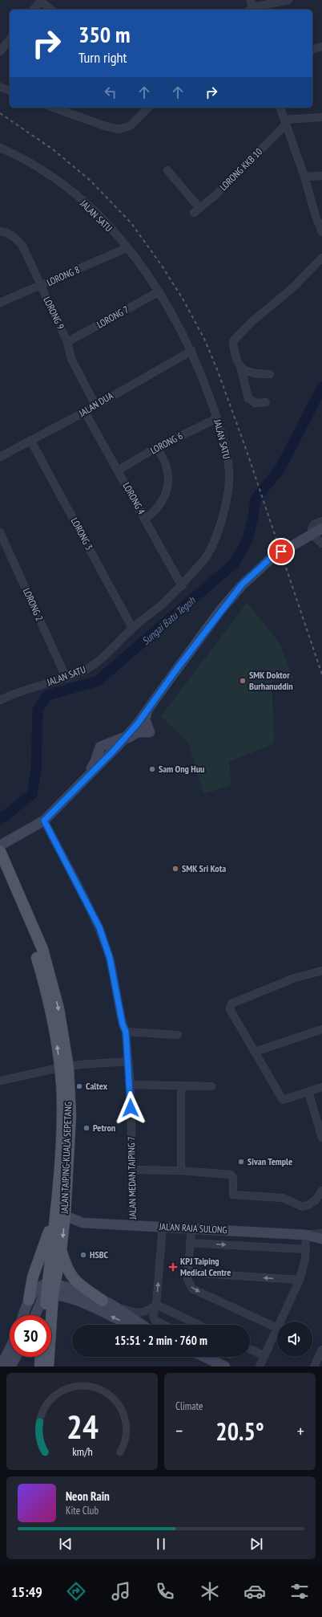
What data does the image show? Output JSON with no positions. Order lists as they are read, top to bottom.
{
  "streets": {
    "main road": ["JALAN TAIPING-KUALA SEPETANG"],
    "street": [
      "LORONG KKB 10",
      "JALAN SATU",
      "LORONG 8",
      "LORONG 9",
      "LORONG 7",
      "JALAN DUA",
      "LORONG 6",
      "LORONG 4",
      "LORONG 3",
      "LORONG 2",
      "JALAN MEDAN TAIPING 7",
      "JALAN RAJA SULONG"
    ]
  },
  "crossings": [
    ["JALAN SATU", "LORONG 8"],
    ["JALAN SATU", "LORONG 7"],
    ["JALAN SATU", "JALAN DUA"],
    ["JALAN SATU", "LORONG 6"],
    ["JALAN SATU", "LORONG 4"],
    ["JALAN SATU", "LORONG 3"],
    ["JALAN SATU", "LORONG 2"],
    ["LORONG 8", "LORONG 9"],
    ["LORONG 9", "LORONG 7"],
    ["LORONG 9", "JALAN DUA"],
    ["JALAN DUA", "LORONG 4"],
    ["JALAN DUA", "LORONG 3"],
    ["LORONG 6", "LORONG 4"],
    ["JALAN TAIPING-KUALA SEPETANG", "JALAN RAJA SULONG"],
    ["JALAN MEDAN TAIPING 7", "JALAN RAJA SULONG"]
  ],
  "water": ["Sungai Batu Tegoh"],
  "places": {
    "other": [
      "SMK Doktor Burhanuddin",
      "Sam Ong Huu",
      "SMK Sri Kota",
      "Caltex",
      "Petron",
      "Sivan Temple",
      "HSBC"
    ],
    "health": ["KPJ Taiping Medical Centre"]
  },
  "page": {
    "turn": ["350 m", "Turn right"],
    "limit": "30",
    "trip": "15:51 · 2 min · 760 m",
    "tile": "Climate",
    "heat": ["−", "20.5°", "+"],
    "song": ["Neon Rain", "Kite Club"],
    "tabs": "15:49",
    "gauge": ["24", "km/h"]
  }
}
